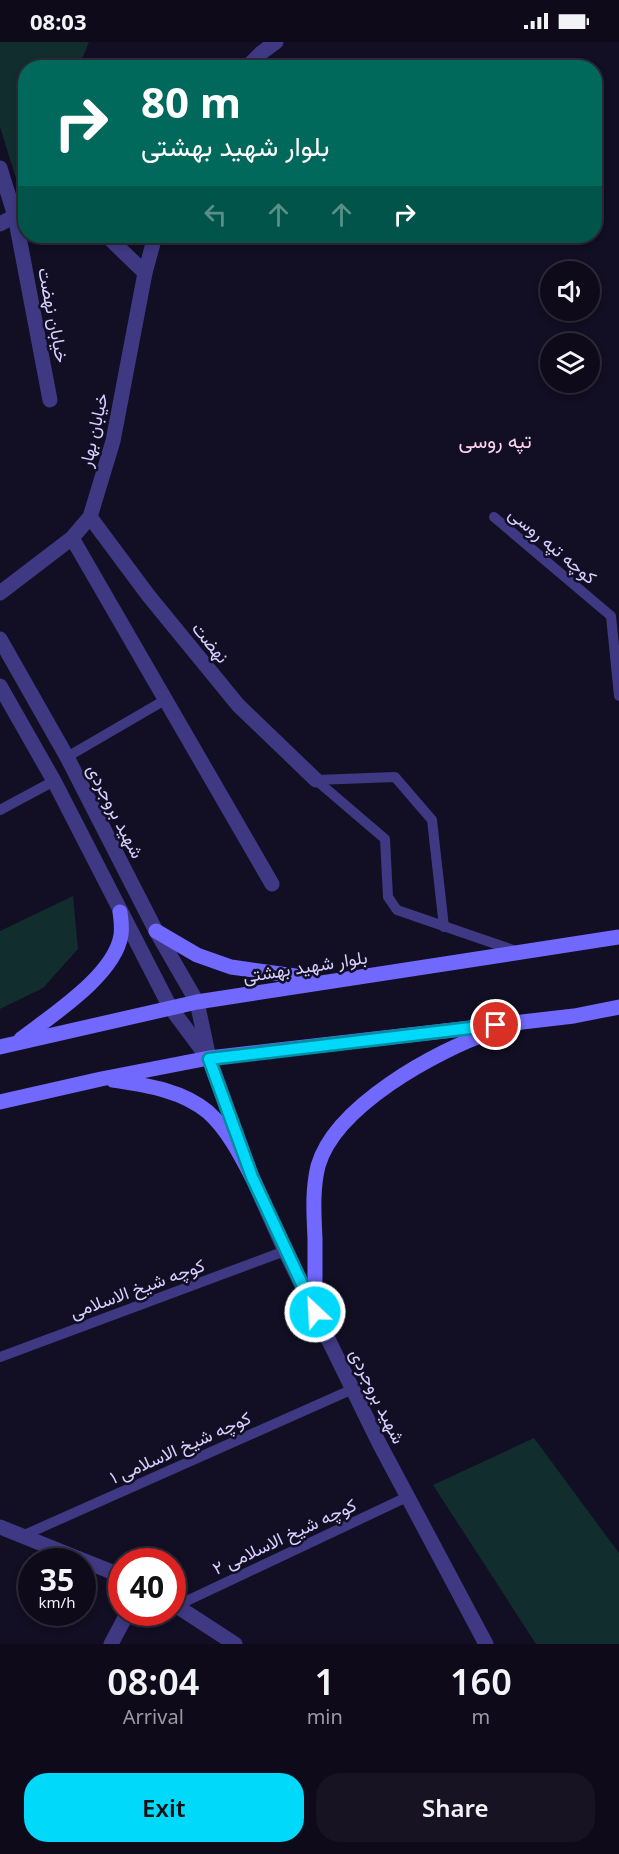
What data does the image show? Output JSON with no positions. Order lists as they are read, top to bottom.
{
  "streets": {
    "main road": ["بلوار شهید بهشتی"],
    "street": [
      "خیابان نهضت",
      "خیابان بهار",
      "نهضت",
      "شهید بروجردی"
    ],
    "lane": [
      "کوچه تپه روسی",
      "کوچه شیخ الاسلامی",
      "کوچه شیخ الاسلامی ۱",
      "کوچه شیخ الاسلامی ۲"
    ]
  },
  "crossings": [
    ["خیابان بهار", "نهضت"],
    ["شهید بروجردی", "بلوار شهید بهشتی"],
    ["شهید بروجردی", "کوچه شیخ الاسلامی"],
    ["شهید بروجردی", "کوچه شیخ الاسلامی ۱"],
    ["شهید بروجردی", "کوچه شیخ الاسلامی ۲"]
  ],
  "districts": ["تپه روسی"],
  "page": {
    "status": "08:03",
    "turn": ["80 m", "بلوار شهید بهشتی"],
    "speed": "35 km/h",
    "limit": "40",
    "eta": [
      "08:04",
      "Arrival",
      "1",
      "min",
      "160",
      "m"
    ],
    "buttons": ["Exit", "Share"]
  }
}
